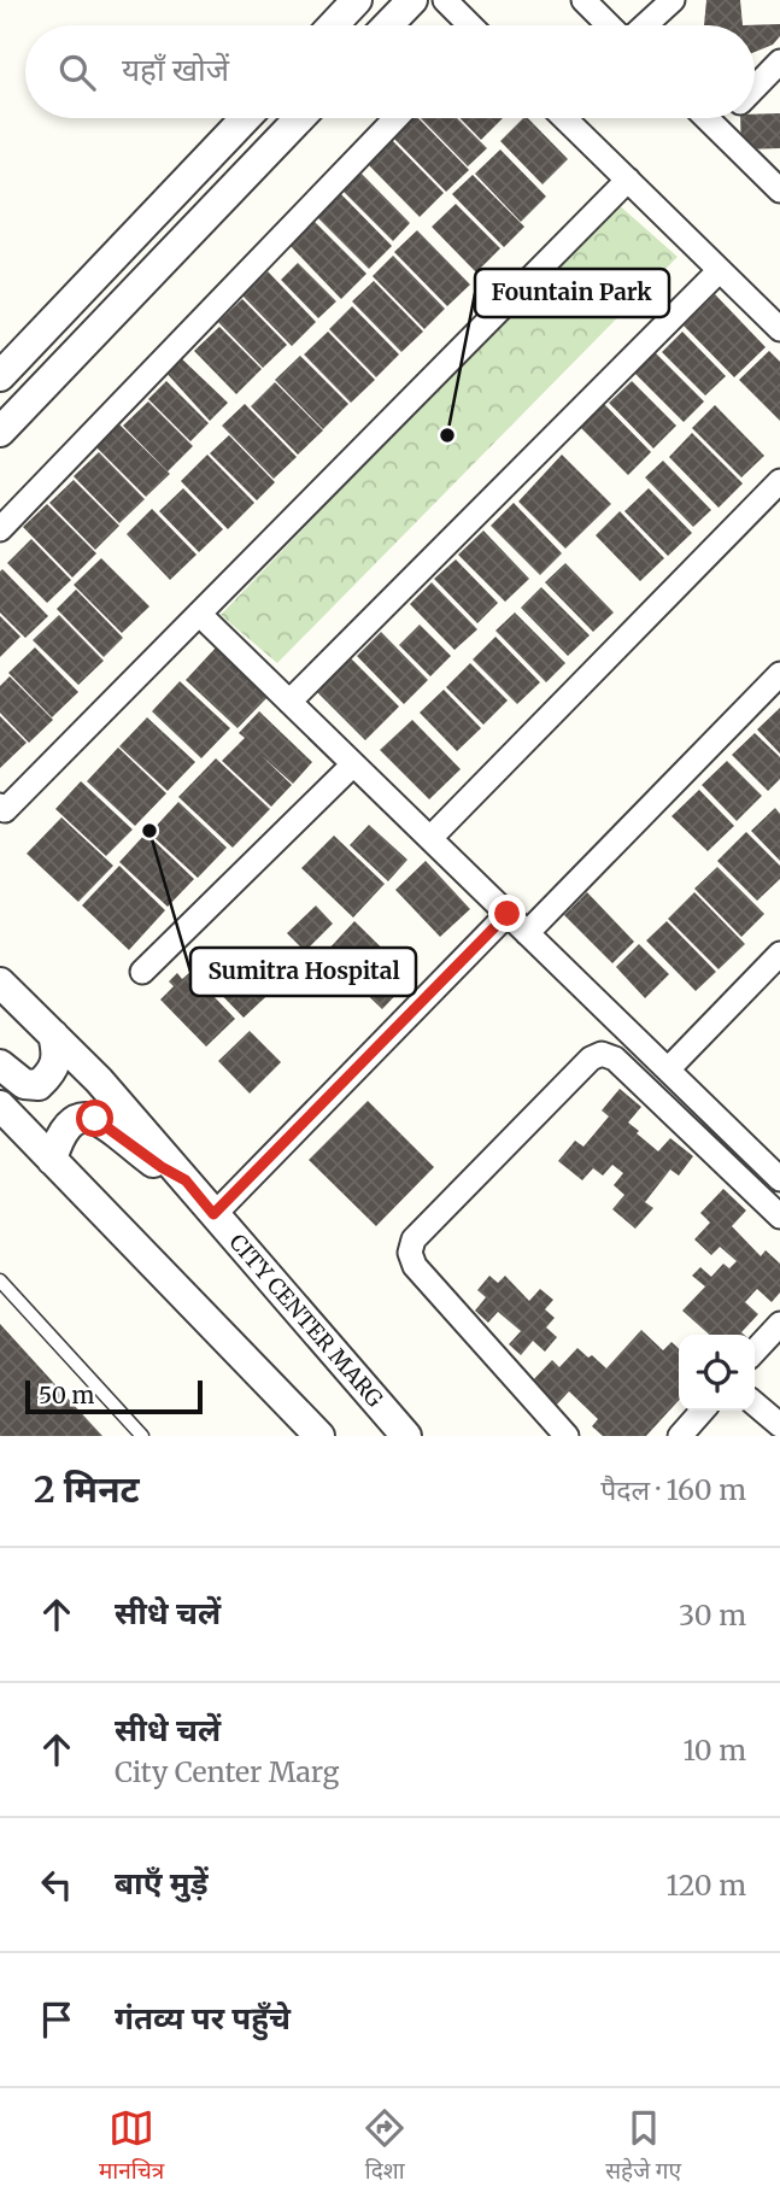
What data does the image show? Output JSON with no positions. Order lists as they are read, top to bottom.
{
  "streets": {
    "street": ["CITY CENTER MARG"]
  },
  "places": ["Fountain Park", "Sumitra Hospital"],
  "scale_bar": "50 m",
  "page": {
    "search": "यहाँ खोजें",
    "scale": "50 m",
    "heading": ["2 मिनट", "पैदल · 160 m"],
    "list": [
      ["सीधे चलें", "30 m"],
      ["सीधे चलें", "City Center Marg", "10 m"],
      ["बाएँ मुड़ें", "120 m"],
      "गंतव्य पर पहुँचे"
    ],
    "nav": ["मानचित्र", "दिशा", "सहेजे गए"]
  }
}
